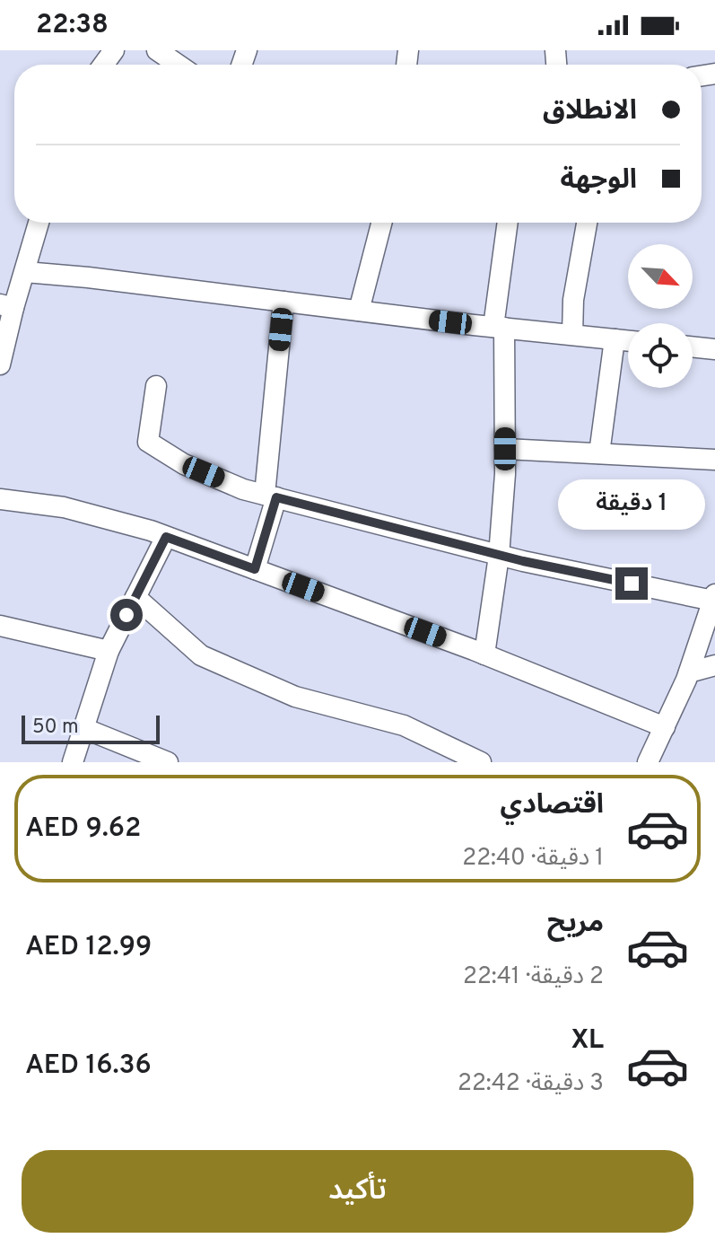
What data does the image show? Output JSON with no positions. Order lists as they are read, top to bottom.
{
  "scale_bar": "50 m",
  "north": "bottom right",
  "page": {
    "status": "22:38",
    "banner": ["الانطلاق", "الوجهة"],
    "bubble": "1 دقيقة",
    "scale": "50 m",
    "list": [
      {
        "name": "اقتصادي",
        "note": "1 دقيقة · 22:40",
        "value": "AED 9.62"
      },
      {
        "name": "مريح",
        "note": "2 دقيقة · 22:41",
        "value": "AED 12.99"
      },
      {
        "name": "XL",
        "note": "3 دقيقة · 22:42",
        "value": "AED 16.36"
      }
    ],
    "buttons": "تأكيد"
  }
}
